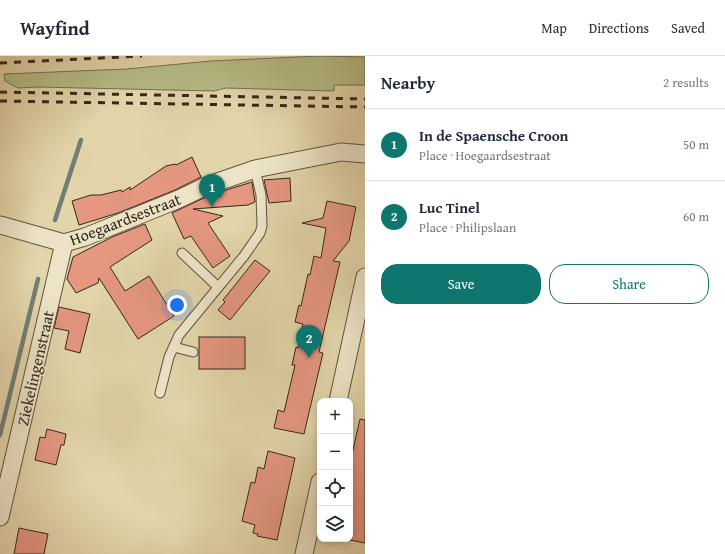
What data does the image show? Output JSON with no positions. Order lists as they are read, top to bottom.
{
  "streets": {
    "street": ["Hoegaardsestraat", "Ziekelingenstraat"]
  },
  "crossings": [
    ["Hoegaardsestraat", "Ziekelingenstraat"]
  ],
  "page": {
    "header": "Wayfind",
    "nav": ["Map", "Directions", "Saved"],
    "heading": ["Nearby", "2 results"],
    "list": [
      {
        "mark": "1",
        "name": "In de Spaensche Croon",
        "note": "Place · Hoegaardsestraat",
        "value": "50 m"
      },
      {
        "mark": "2",
        "name": "Luc Tinel",
        "note": "Place · Philipslaan",
        "value": "60 m"
      }
    ],
    "pins": ["1", "2"],
    "buttons": ["Save", "Share"],
    "map_buttons": ["+", "−"]
  }
}
